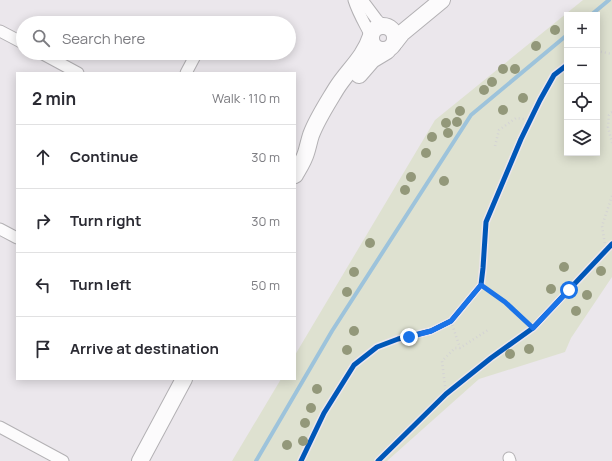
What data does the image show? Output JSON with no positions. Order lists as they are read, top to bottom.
{
  "page": {
    "map_buttons": ["+", "−"],
    "search": "Search here",
    "heading": ["2 min", "Walk · 110 m"],
    "list": [
      ["Continue", "30 m"],
      ["Turn right", "30 m"],
      ["Turn left", "50 m"],
      "Arrive at destination"
    ]
  }
}
